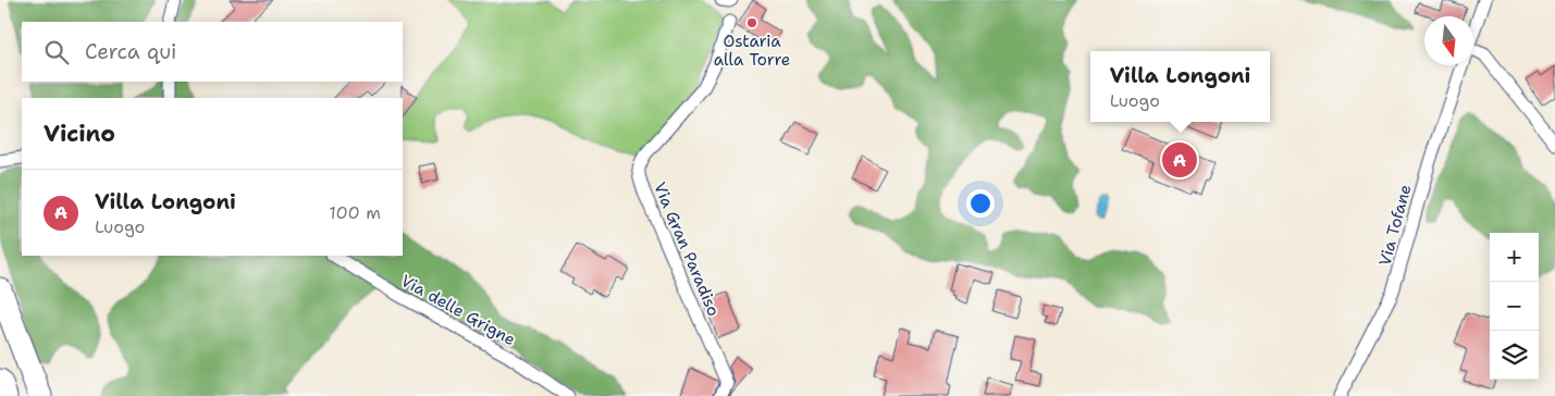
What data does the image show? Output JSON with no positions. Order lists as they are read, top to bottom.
{
  "streets": {
    "street": ["Via Tofane", "Via Gran Paradiso", "Via delle Grigne"]
  },
  "places": ["Ostaria alla Torre"],
  "north": "bottom",
  "page": {
    "search": "Cerca qui",
    "popup": ["Villa Longoni", "Luogo"],
    "heading": "Vicino",
    "pins": "A",
    "list": [
      {
        "mark": "A",
        "name": "Villa Longoni",
        "note": "Luogo",
        "value": "100 m"
      }
    ],
    "map_buttons": ["+", "−"]
  }
}
